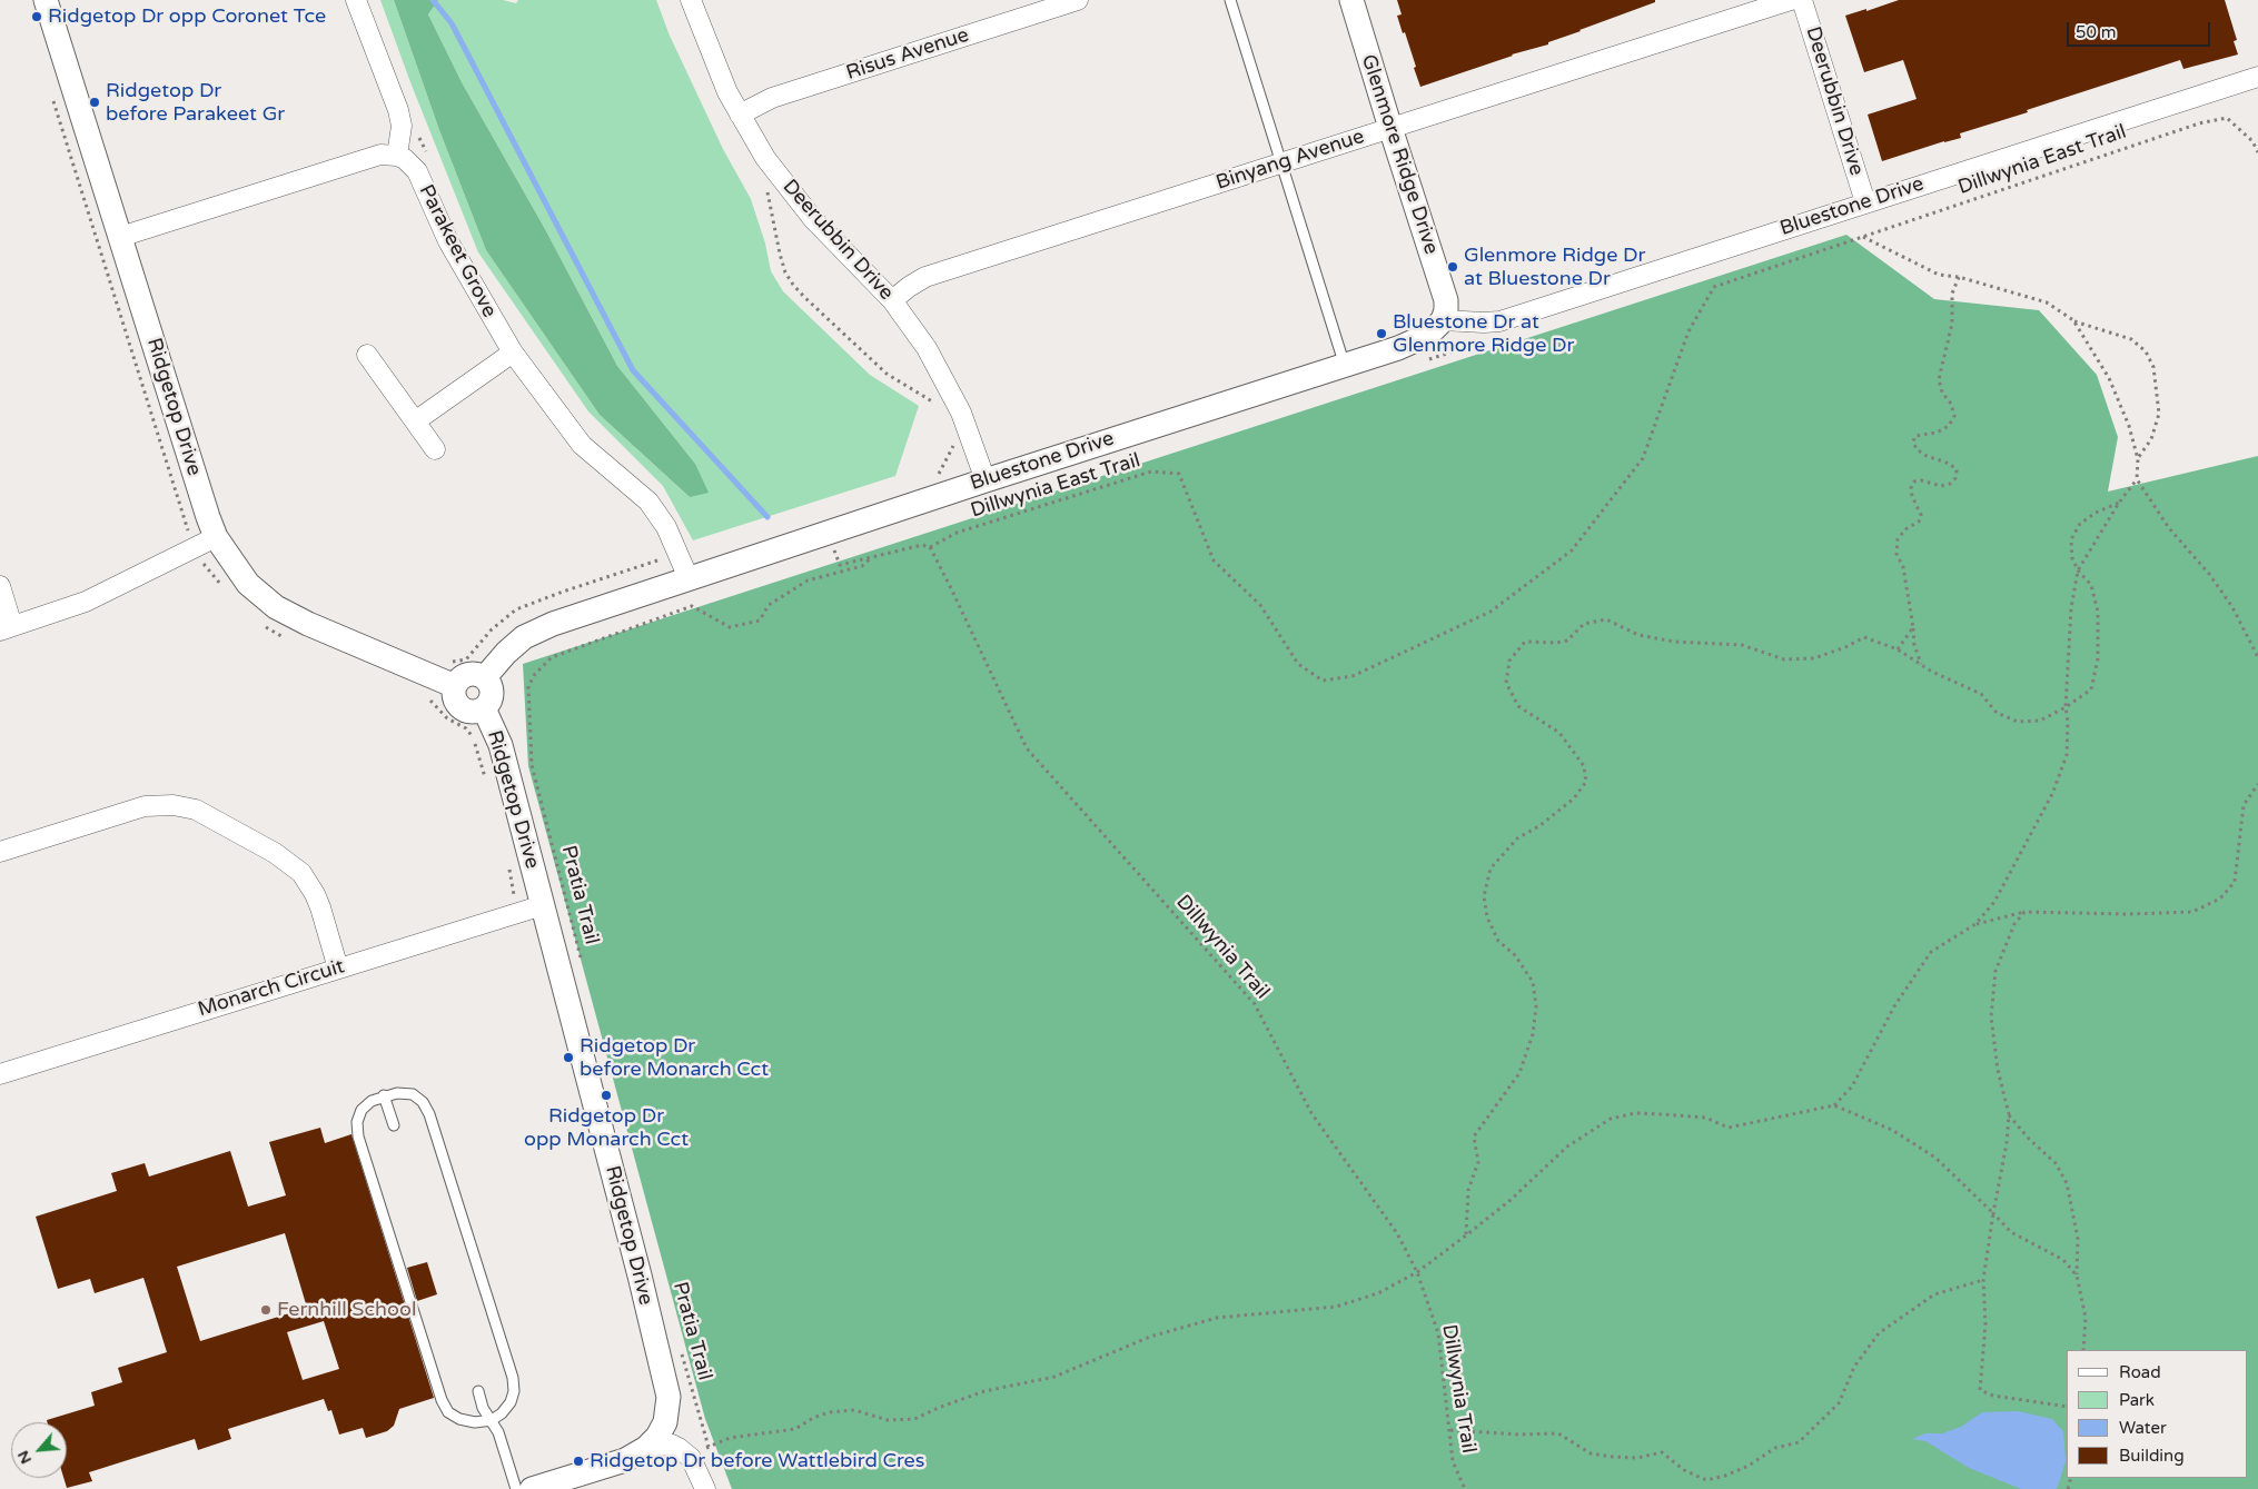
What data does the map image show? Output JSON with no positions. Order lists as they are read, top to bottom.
{
  "streets": {
    "street": [
      "Risus Avenue",
      "Deerubbin Drive",
      "Glenmore Ridge Drive",
      "Binyang Avenue",
      "Bluestone Drive",
      "Parakeet Grove",
      "Ridgetop Drive",
      "Monarch Circuit"
    ],
    "path": ["Dillwynia East Trail", "Pratia Trail", "Dillwynia Trail"]
  },
  "crossings": [
    ["Risus Avenue", "Deerubbin Drive"],
    ["Deerubbin Drive", "Binyang Avenue"],
    ["Deerubbin Drive", "Bluestone Drive"],
    ["Glenmore Ridge Drive", "Binyang Avenue"],
    ["Glenmore Ridge Drive", "Bluestone Drive"],
    ["Dillwynia East Trail", "Dillwynia Trail"],
    ["Bluestone Drive", "Parakeet Grove"],
    ["Bluestone Drive", "Ridgetop Drive"],
    ["Ridgetop Drive", "Monarch Circuit"]
  ],
  "places": [
    "Ridgetop Dr opp Coronet Tce",
    "Ridgetop Dr before Parakeet Gr",
    "Glenmore Ridge Dr at Bluestone Dr",
    "Bluestone Dr at Glenmore Ridge Dr",
    "Ridgetop Dr before Monarch Cct",
    "Ridgetop Dr opp Monarch Cct",
    "Fernhill School",
    "Ridgetop Dr before Wattlebird Cres"
  ],
  "legend": [
    "Road",
    "Park",
    "Water",
    "Building"
  ],
  "scale_bar": "50 m",
  "north": "bottom left"
}
